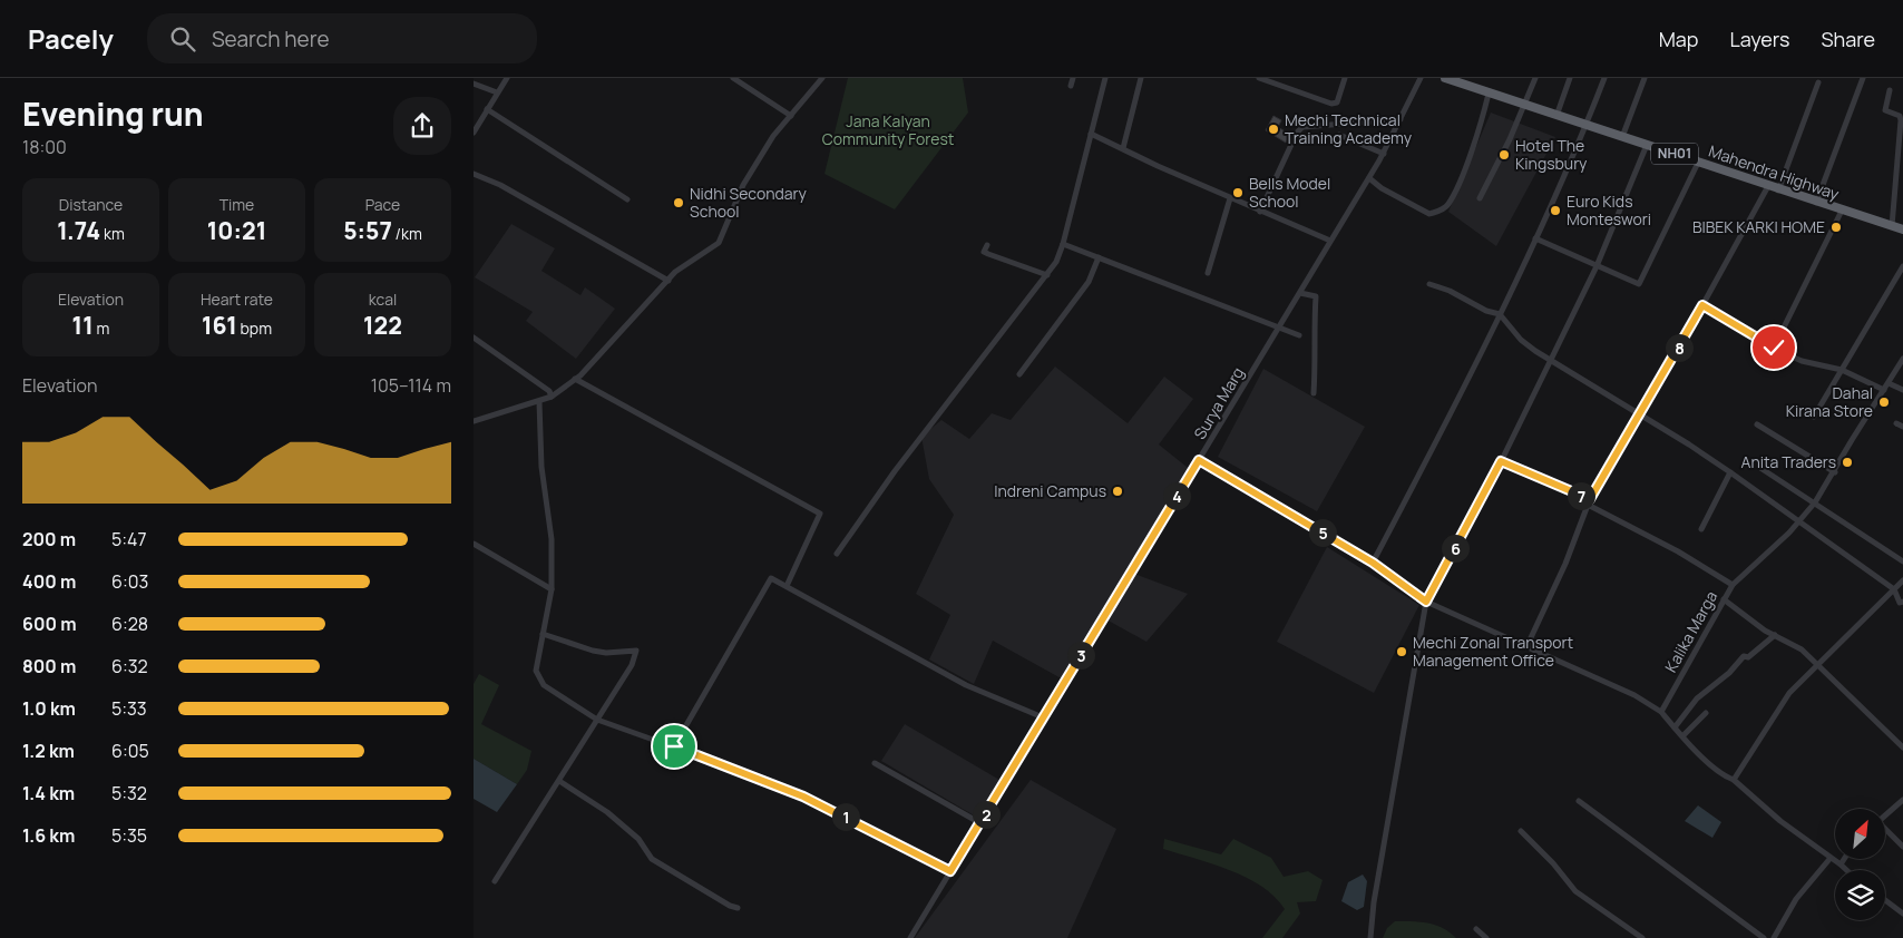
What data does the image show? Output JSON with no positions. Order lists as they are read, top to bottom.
{
  "streets": {
    "highway": ["NH01", "Mahendra Highway"],
    "street": ["Surya Marg", "Kalika Marga"]
  },
  "parks": ["Jana Kalyan Community Forest"],
  "places": [
    "Mechi Technical Training Academy",
    "Hotel The Kingsbury",
    "Bells Model School",
    "Nidhi Secondary School",
    "Euro Kids Monteswori",
    "BIBEK KARKI HOME",
    "Dahal Kirana Store",
    "Anita Traders",
    "Indreni Campus",
    "Mechi Zonal Transport Management Office"
  ],
  "north": "top right",
  "page": {
    "header": "Pacely",
    "search": "Search here",
    "nav": ["Map", "Layers", "Share"],
    "heading": ["Evening run", "18:00"],
    "stats": [
      ["Distance", "1.74 km"],
      ["Time", "10:21"],
      ["Pace", "5:57 /km"],
      ["Elevation", "11 m"],
      ["Heart rate", "161 bpm"],
      ["kcal", "122"]
    ],
    "pins": [
      "8",
      "4",
      "7",
      "5",
      "6",
      "3",
      "2",
      "1"
    ],
    "chart": ["Elevation", "105–114 m"],
    "list": [
      {
        "name": "200 m",
        "note": "5:47"
      },
      {
        "name": "400 m",
        "note": "6:03"
      },
      {
        "name": "600 m",
        "note": "6:28"
      },
      {
        "name": "800 m",
        "note": "6:32"
      },
      {
        "name": "1.0 km",
        "note": "5:33"
      },
      {
        "name": "1.2 km",
        "note": "6:05"
      },
      {
        "name": "1.4 km",
        "note": "5:32"
      },
      {
        "name": "1.6 km",
        "note": "5:35"
      }
    ]
  }
}
